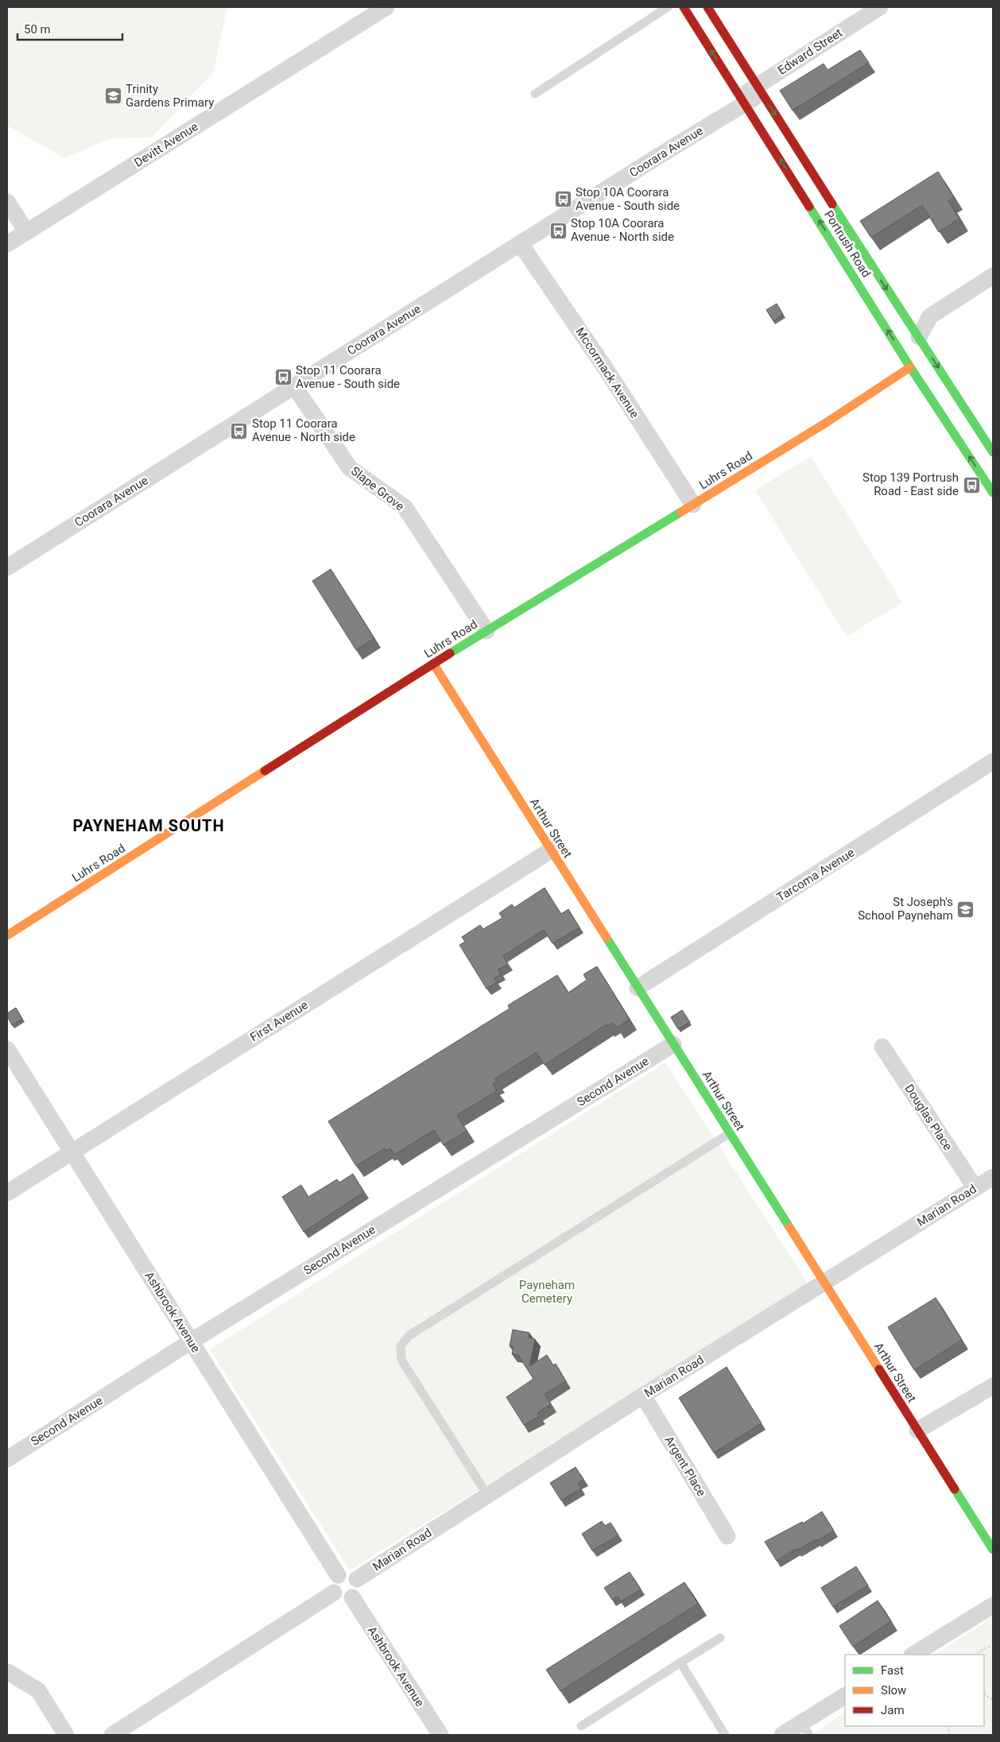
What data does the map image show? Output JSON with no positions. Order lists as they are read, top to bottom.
{
  "streets": {
    "main road": ["Portrush Road", "Luhrs Road", "Arthur Street"],
    "street": [
      "Edward Street",
      "Devitt Avenue",
      "Coorara Avenue",
      "Mccormack Avenue",
      "Slape Grove",
      "Tarcoma Avenue",
      "First Avenue",
      "Second Avenue",
      "Douglas Place",
      "Marian Road",
      "Ashbrook Avenue",
      "Argent Place"
    ]
  },
  "crossings": [
    ["Edward Street", "Coorara Avenue"],
    ["Edward Street", "Portrush Road"],
    ["Coorara Avenue", "Portrush Road"],
    ["Coorara Avenue", "Mccormack Avenue"],
    ["Coorara Avenue", "Slape Grove"],
    ["Portrush Road", "Luhrs Road"],
    ["Mccormack Avenue", "Luhrs Road"],
    ["Luhrs Road", "Slape Grove"],
    ["Luhrs Road", "Arthur Street"],
    ["Arthur Street", "Tarcoma Avenue"],
    ["Arthur Street", "First Avenue"],
    ["Arthur Street", "Second Avenue"],
    ["Arthur Street", "Marian Road"],
    ["First Avenue", "Ashbrook Avenue"],
    ["Second Avenue", "Ashbrook Avenue"],
    ["Douglas Place", "Marian Road"],
    ["Marian Road", "Ashbrook Avenue"],
    ["Marian Road", "Argent Place"]
  ],
  "districts": ["PAYNEHAM SOUTH"],
  "parks": ["Payneham Cemetery"],
  "places": {
    "school or university": ["Trinity Gardens Primary", "St Joseph's School Payneham"],
    "bus stop": [
      "Stop 10A Coorara Avenue - South side",
      "Stop 10A Coorara Avenue - North side",
      "Stop 11 Coorara Avenue - South side",
      "Stop 11 Coorara Avenue - North side",
      "Stop 139 Portrush Road - East side"
    ]
  },
  "legend": ["Fast", "Slow", "Jam"],
  "scale_bar": "50 m"
}
